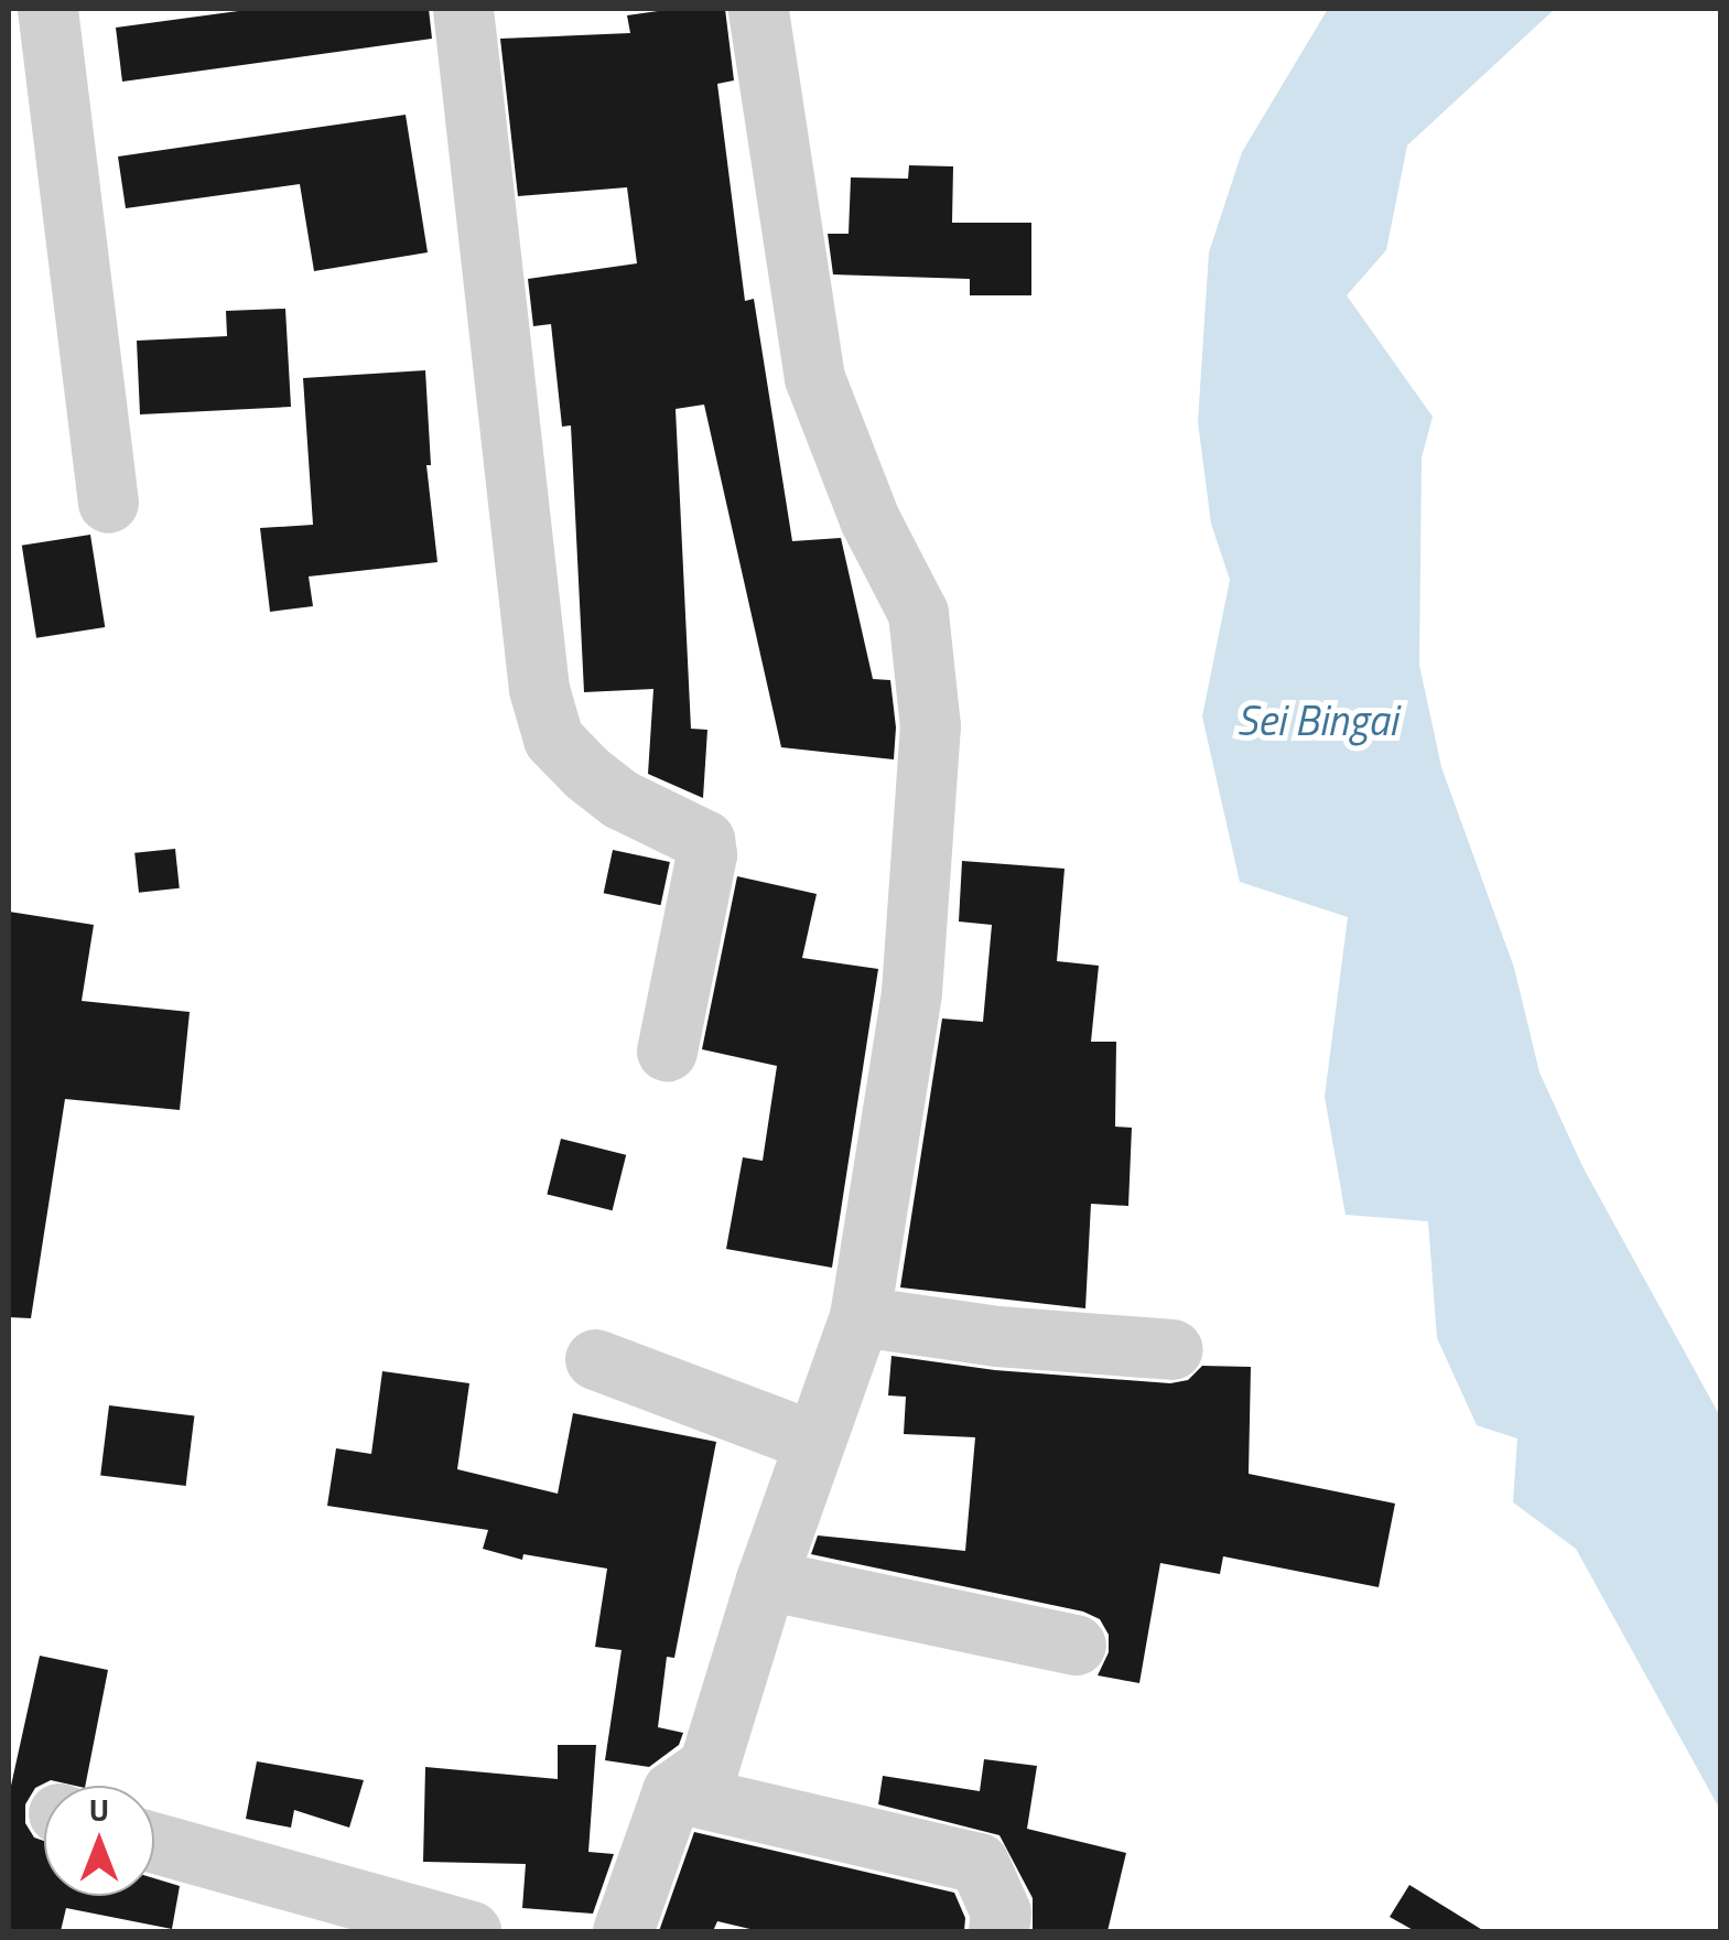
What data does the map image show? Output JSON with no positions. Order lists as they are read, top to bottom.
{
  "water": ["Sei Bingai"],
  "north": "top"
}
